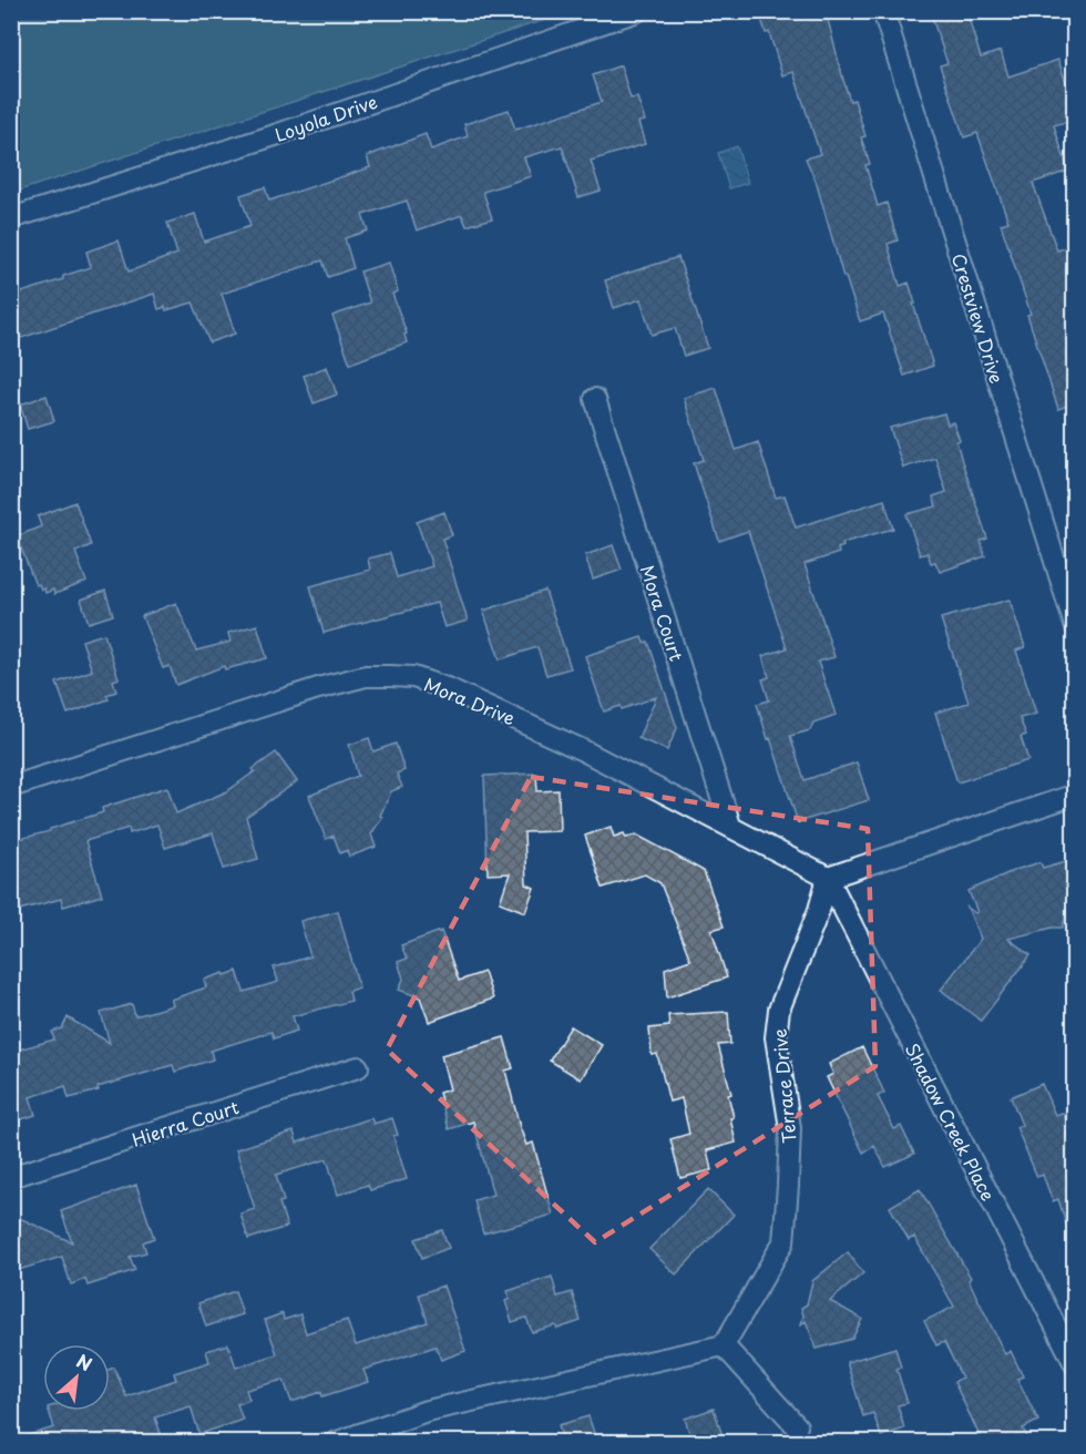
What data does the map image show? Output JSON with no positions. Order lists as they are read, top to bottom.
{
  "streets": {
    "street": [
      "Loyola Drive",
      "Crestview Drive",
      "Mora Court",
      "Mora Drive",
      "Terrace Drive",
      "Shadow Creek Place",
      "Hierra Court"
    ]
  },
  "crossings": [
    ["Mora Court", "Mora Drive"],
    ["Mora Drive", "Terrace Drive"],
    ["Mora Drive", "Shadow Creek Place"],
    ["Terrace Drive", "Shadow Creek Place"]
  ],
  "north": "top right"
}
